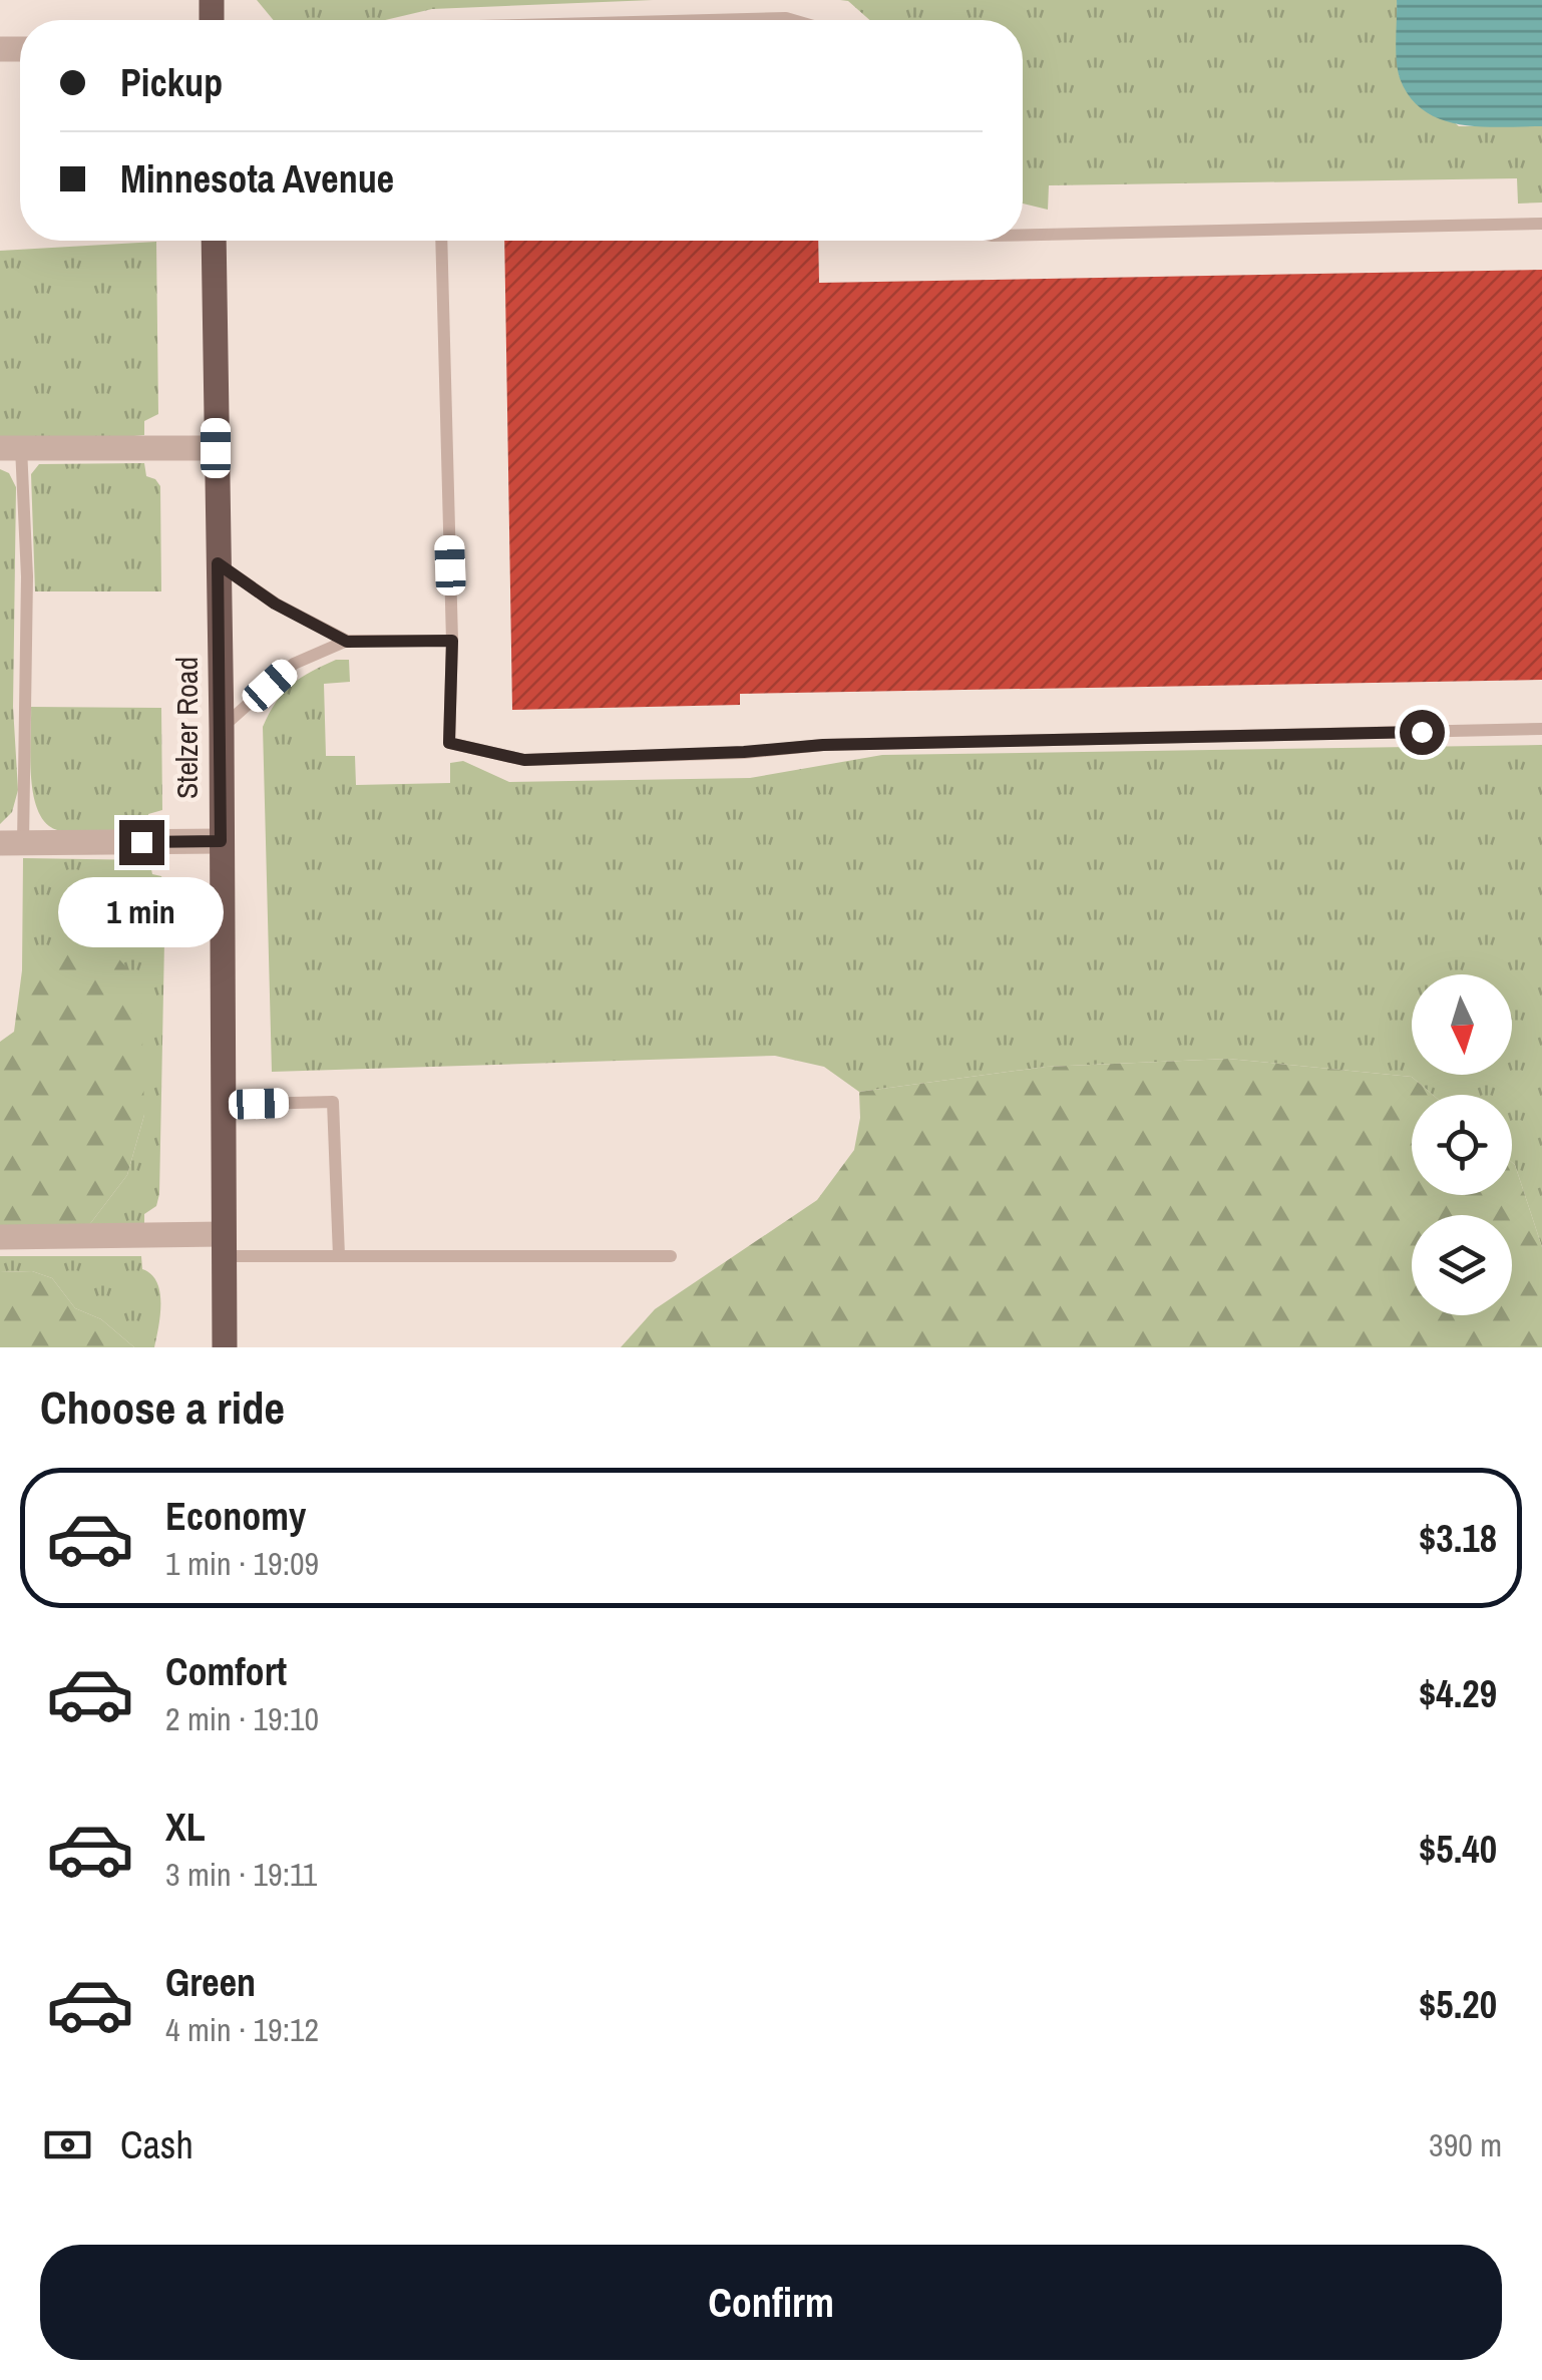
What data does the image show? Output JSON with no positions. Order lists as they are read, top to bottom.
{
  "streets": {
    "main road": ["Stelzer Road"]
  },
  "north": "bottom",
  "page": {
    "banner": ["Pickup", "Minnesota Avenue"],
    "bubble": "1 min",
    "heading": "Choose a ride",
    "list": [
      {
        "name": "Economy",
        "note": "1 min · 19:09",
        "value": "$3.18"
      },
      {
        "name": "Comfort",
        "note": "2 min · 19:10",
        "value": "$4.29"
      },
      {
        "name": "XL",
        "note": "3 min · 19:11",
        "value": "$5.40"
      },
      {
        "name": "Green",
        "note": "4 min · 19:12",
        "value": "$5.20"
      }
    ],
    "pay": ["Cash", "390 m"],
    "buttons": "Confirm"
  }
}
